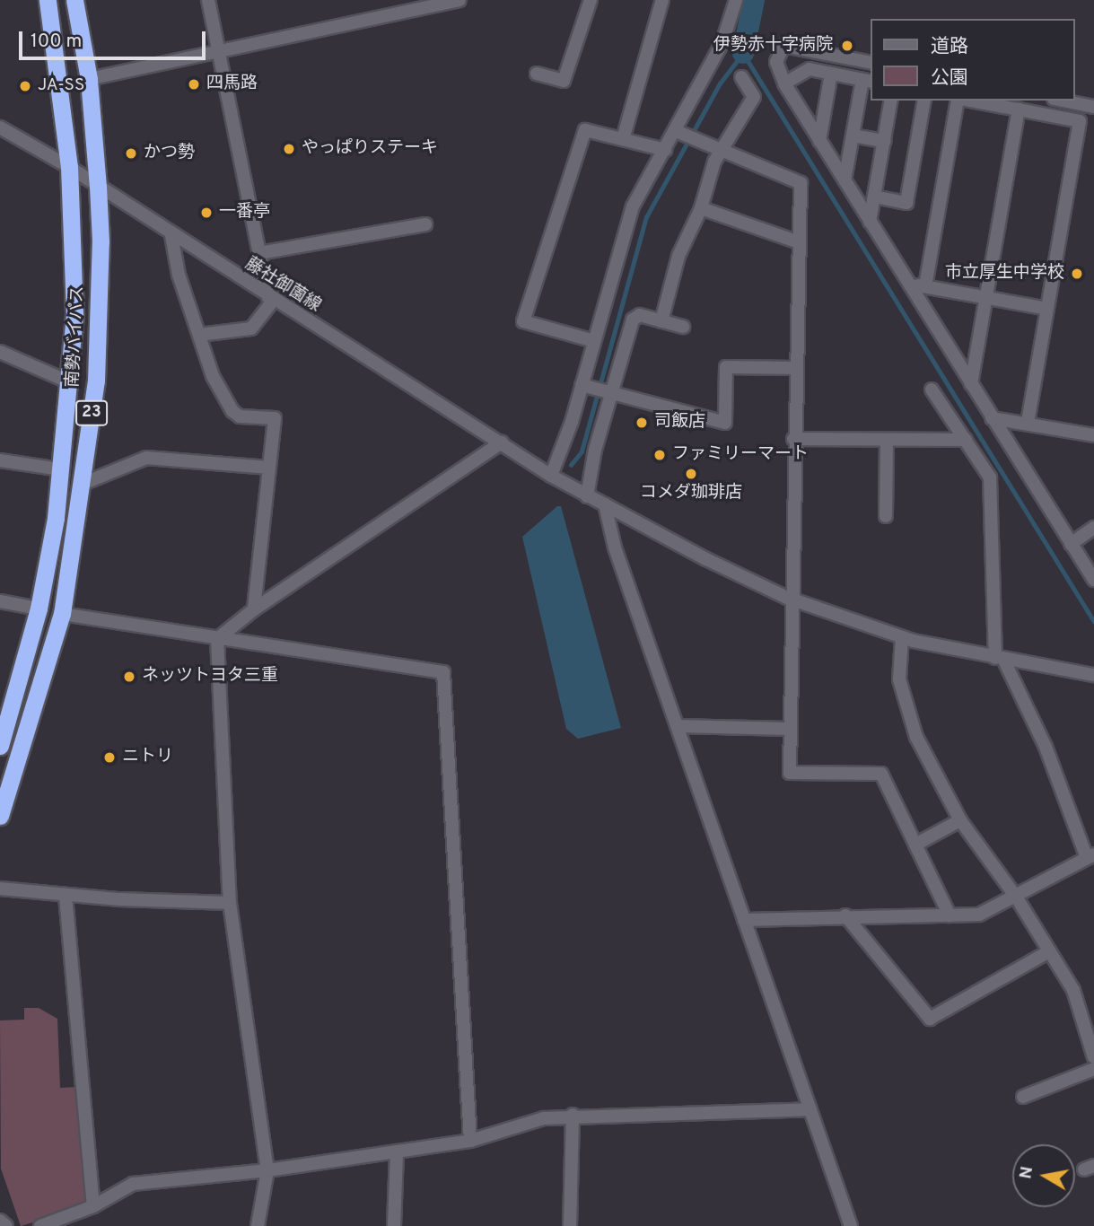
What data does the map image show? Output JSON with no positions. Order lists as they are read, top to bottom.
{
  "streets": {
    "highway": ["南勢バイパス", "23"],
    "street": ["藤社御薗線"]
  },
  "crossings": [
    ["藤社御薗線", "南勢バイパス"]
  ],
  "places": [
    "伊勢赤十字病院",
    "四馬路",
    "JA-SS",
    "やっぱりステーキ",
    "かつ勢",
    "一番亭",
    "市立厚生中学校",
    "司飯店",
    "ファミリーマート",
    "コメダ珈琲店",
    "ネッツトヨタ三重",
    "ニトリ"
  ],
  "legend": ["道路", "公園"],
  "scale_bar": "100 m",
  "north": "left"
}
